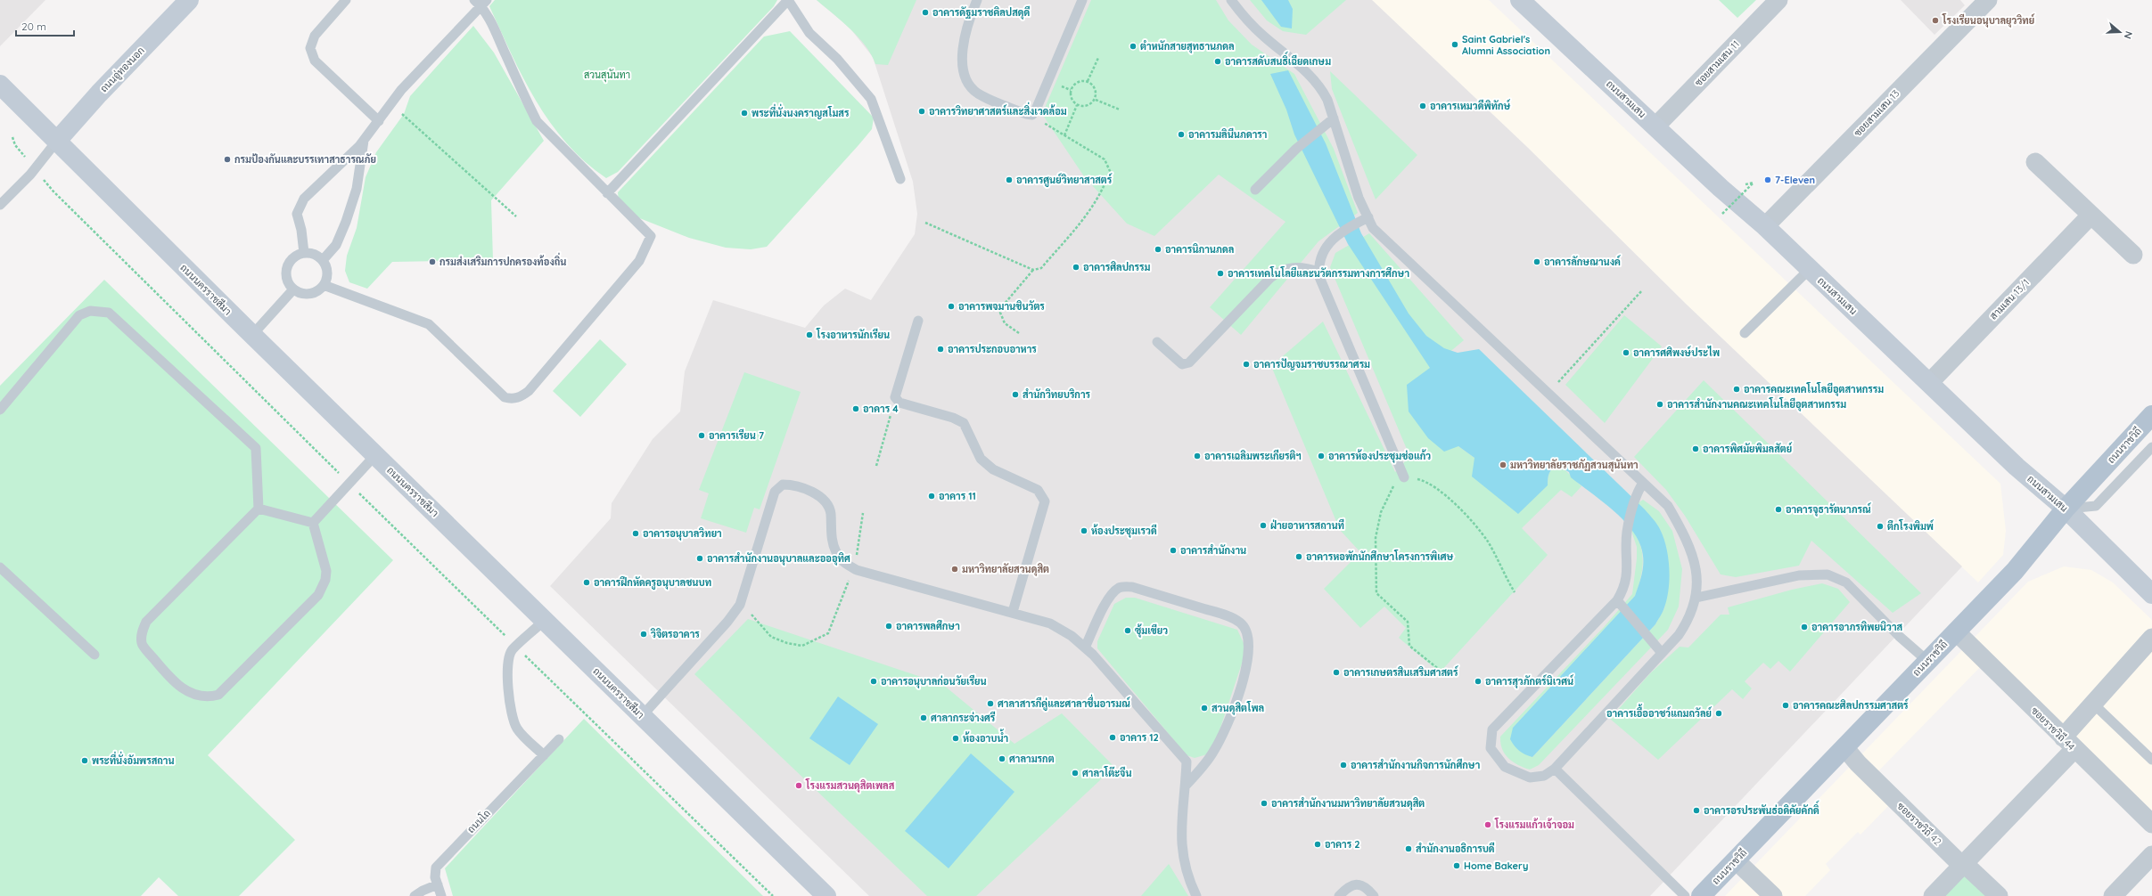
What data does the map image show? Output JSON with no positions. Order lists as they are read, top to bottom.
{
  "streets": {
    "main road": [
      "ถนนอู่ทองนอก",
      "ถนนสามเสน",
      "ถนนนครราชสีมา",
      "ถนนราชวิถี"
    ],
    "street": [
      "ซอยสามเสน 11",
      "ซอยสามเสน 13",
      "สามเสน 13/1",
      "ซอยราชวิถี 44",
      "ซอยราชวิถี 42"
    ],
    "lane": ["ถนนโถ"]
  },
  "crossings": [
    ["ซอยสามเสน 11", "ถนนสามเสน"],
    ["ถนนอู่ทองนอก", "ถนนนครราชสีมา"],
    ["ถนนสามเสน", "ซอยสามเสน 13"],
    ["ถนนสามเสน", "สามเสน 13/1"],
    ["ถนนสามเสน", "ถนนราชวิถี"],
    ["ถนนราชวิถี", "ซอยราชวิถี 44"],
    ["ถนนราชวิถี", "ซอยราชวิถี 42"]
  ],
  "parks": ["สวนสุนันทา"],
  "places": [
    "อาคารดัฐมราชคิลปสดุดี",
    "โรงเรียนอนุบาลยุววิทย์",
    "Saint Gabriel's Alumni Association",
    "ตำหนักสายสุทธานภดล",
    "อาคารสดับสนธิ์เฉียดเกษม",
    "อาคารเหมวดีพิทักษ์",
    "อาคารวิทยาศาสตร์และสิ่งเวดล้อม",
    "พระที่นั่งนงคราญสโมสร",
    "อาคารมลินีนภดารา",
    "กรมป้องกันและบรรเทาสาธารณภัย",
    "อาคารศูนย์วิทยาสาสตร์",
    "7-Eleven",
    "อาคารนิภานภดล",
    "กรมส่งเสริมการปกครองท้องถิ่น",
    "อาคารลักษณานงค์",
    "อาคารศิลปกรรม",
    "อาคารเทคโนโลยีและนวัตกรรมทางการศึกษา",
    "อาคารพจมานชินวัตร",
    "โรงอาหารนักเรียน",
    "อาคารประกอบอาหาร",
    "อาคารศศิพงษ์ประไพ",
    "อาคารปัญจมราชบรรณาศรม",
    "อาคารคณะเทคโนโลยีอุตสาหกรรม",
    "สำนักวิทยบริการ",
    "อาคารสำนักงานคณะเทคโนโลยีอุตสาหกรรม",
    "อาคาร 4",
    "อาคารเรียน 7",
    "อาคารพิศมัยพิมลสัตย์",
    "อาคารเฉลิมพระเกียรติฯ",
    "อาคารห้องประชุมช่อแก้ว",
    "มหาวิทยาลัยราชภัฏสวนสุนันทา",
    "อาคาร 11",
    "อาคารจุธารัตนาภรณ์",
    "ฝ่ายอาหารสถานที",
    "ตึกโรงพิมพ์",
    "ห้องประชุมเรวดี",
    "อาคารอนุบาลวิทยา",
    "อาคารสำนักงาน",
    "อาคารหอพักนักศึกษาโครงการพิเศษ",
    "อาคารสำนักงานอนุบาลและอออุทิศ",
    "มหาวิทยาลัยสวนดุสิต",
    "อาคารฝึกหัดครูอนุบาลชนบท",
    "อาคารพลศึกษา",
    "อาคารอาภรทิพยนิวาส",
    "ซุ้มเขียว",
    "วิจิตรอาคาร",
    "อาคารเกษตรสินเสริมศาสตร์",
    "อาคารอนุบาลก่อนวัยเรียน",
    "อาคารสุวภักตร์นิเวศน์",
    "ศาลาสารภีคู่และศาลาชื่นอารมณ์",
    "อาคารคณะศิลปกรรมศาสตร์",
    "สวนดุสิตโพล",
    "อาคารเอื้ออาชว์แถมถวัลย์",
    "ศาลากระจ่างศรี",
    "อาคาร 12",
    "ห้องอาบน้ำ",
    "ศาลามรกต",
    "พระที่นั่งอัมพรสถาน",
    "อาคารสำนักงานกิจการนักศีกษา",
    "ศาลาโต๊ะจีน",
    "โรงแรมสวนดุสิตเพลส",
    "อาคารสำนักงานมหาวิทยาลัยสวนดุสิต",
    "อาคารอรประพันธ่อดิคัยคักดิ์",
    "โรงแรมแก้วเจ้าจอม",
    "อาคาร 2",
    "สำนักงานอธิการบดี",
    "Home Bakery"
  ],
  "scale_bar": "20 m",
  "north": "right"
}
